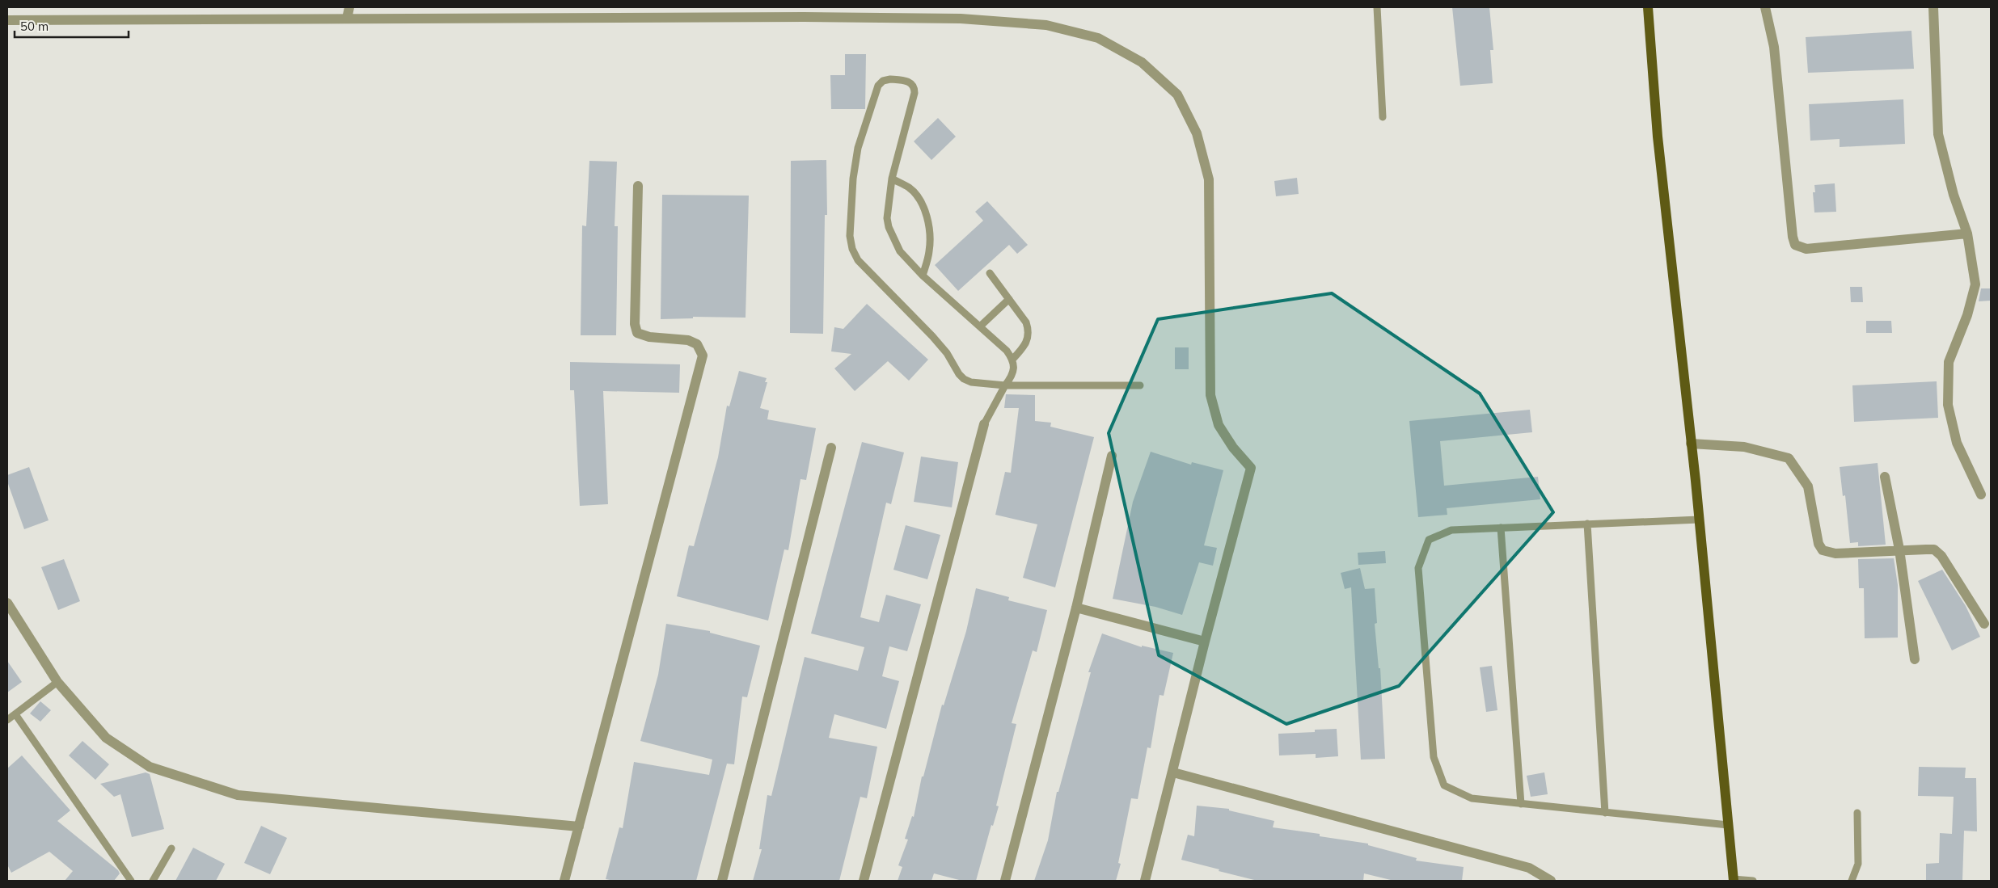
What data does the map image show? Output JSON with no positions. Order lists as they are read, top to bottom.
{
  "scale_bar": "50 m"
}
